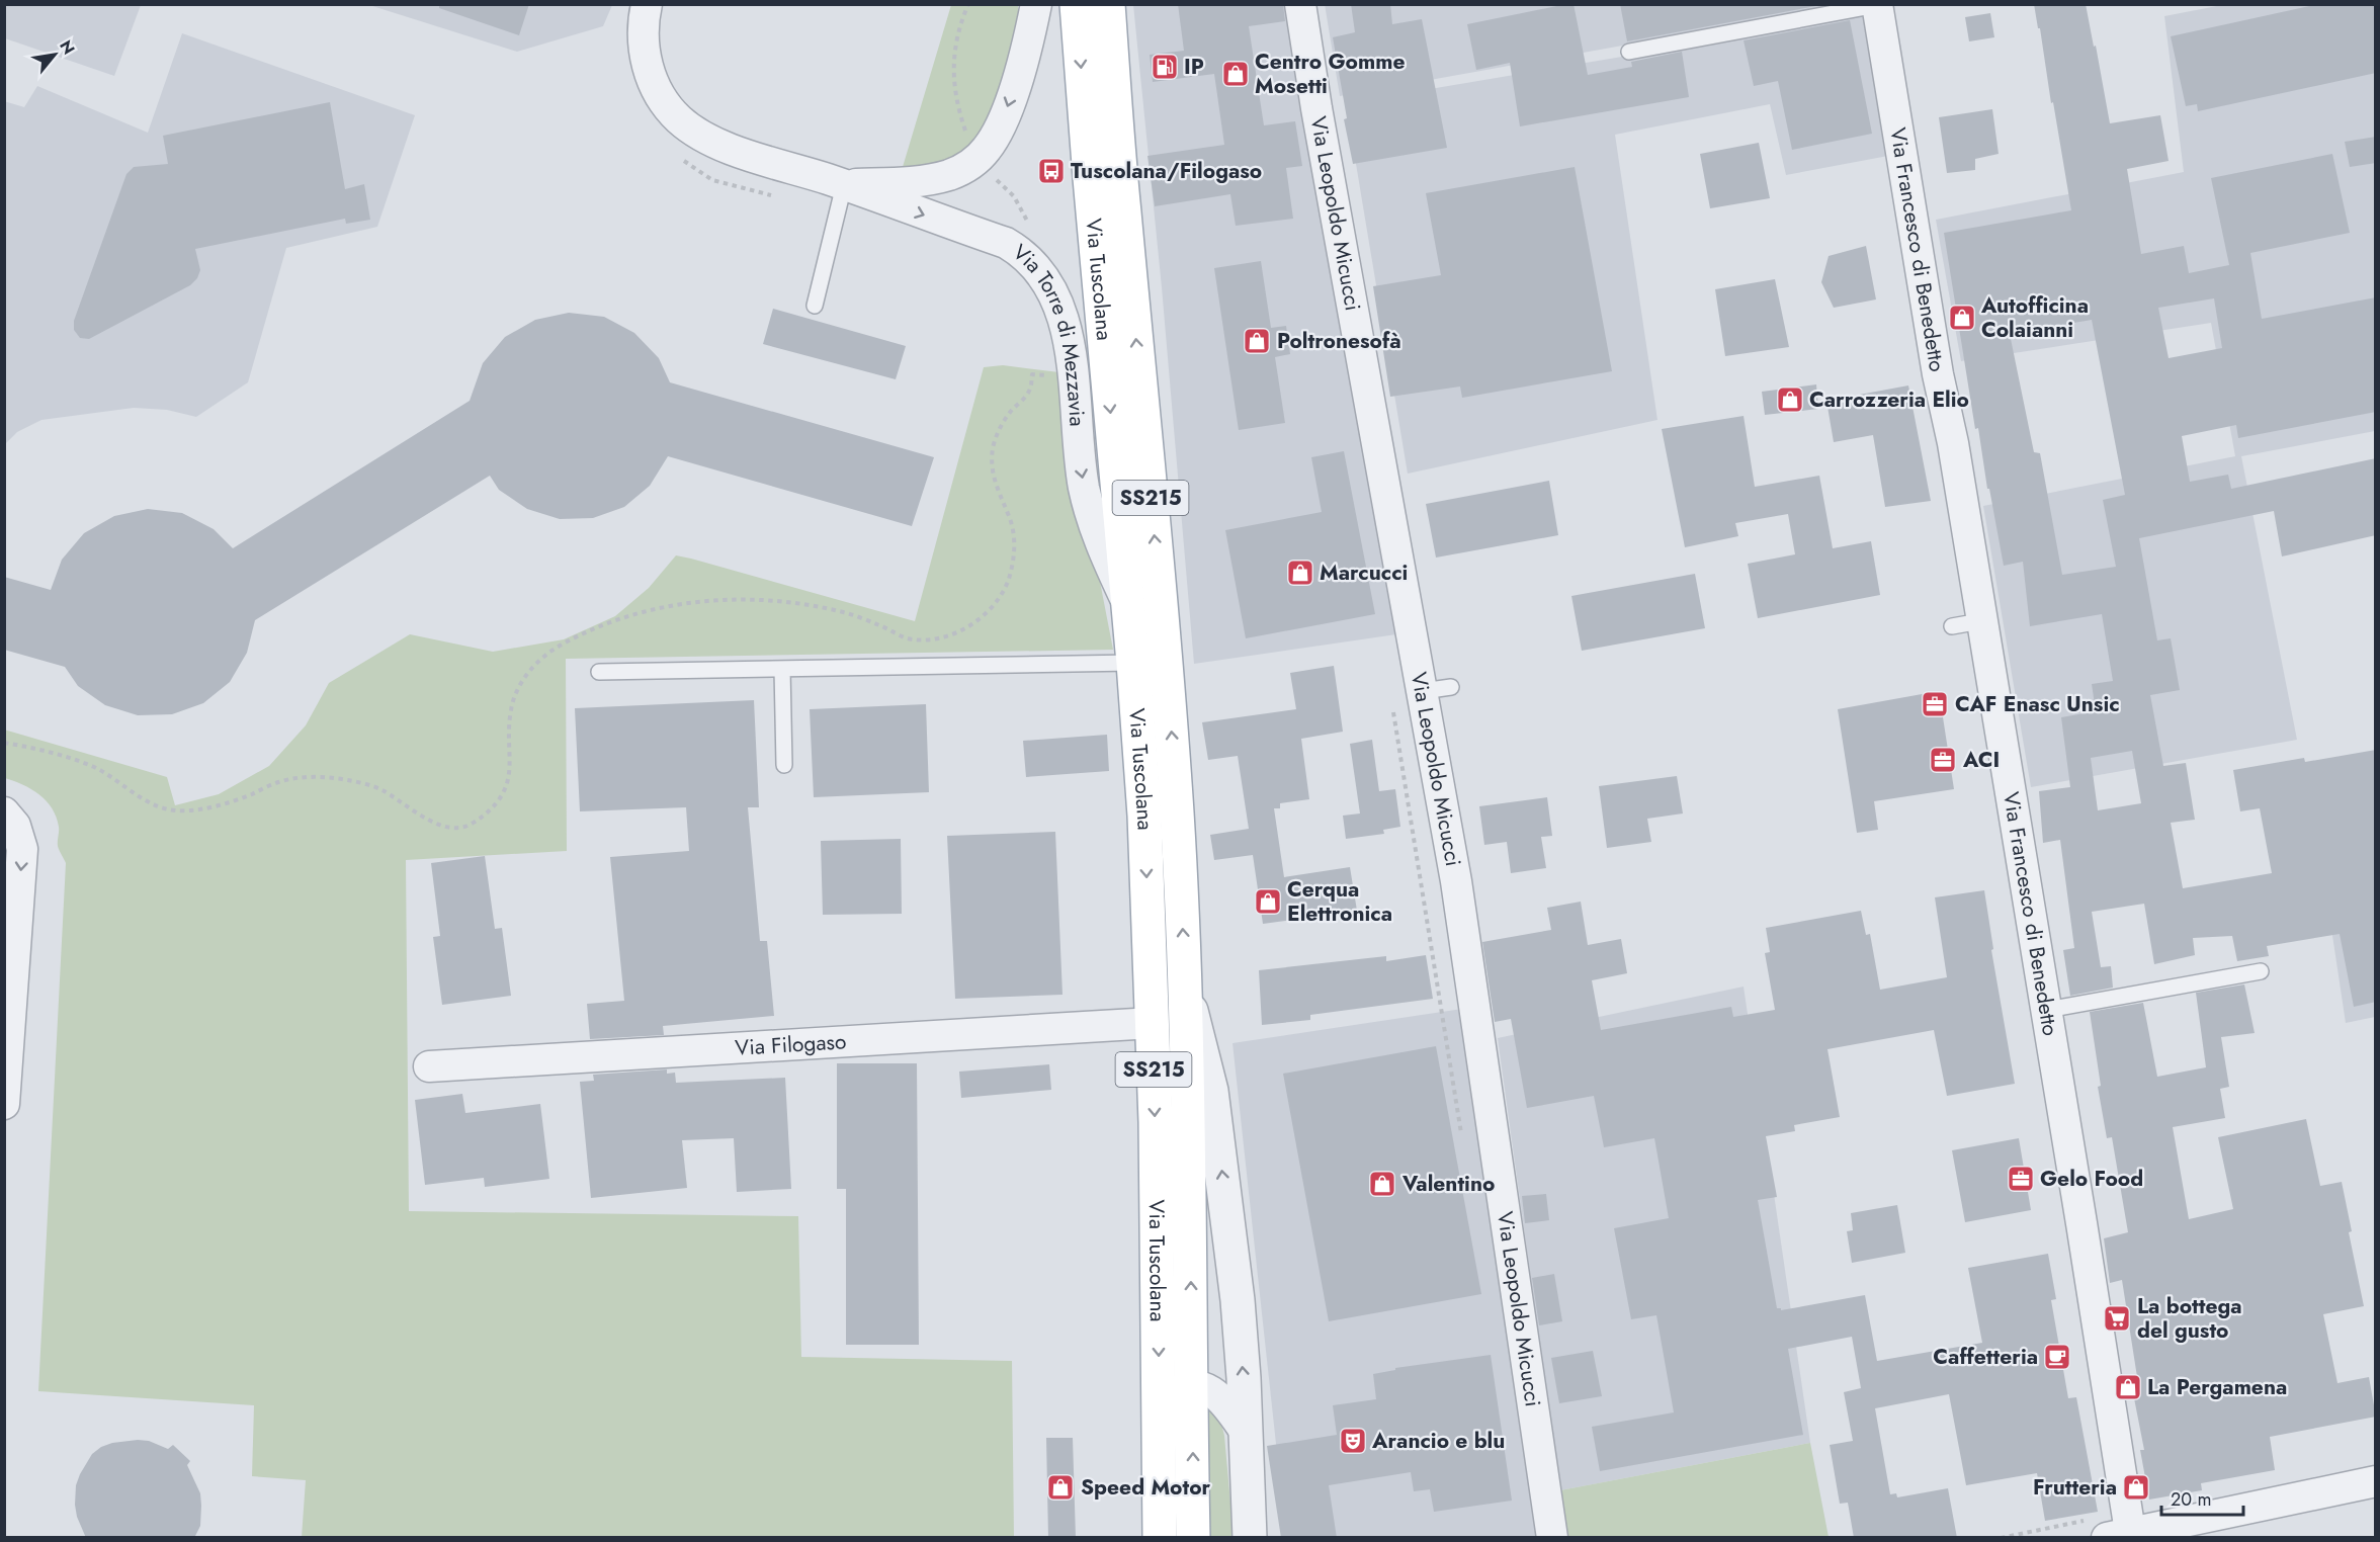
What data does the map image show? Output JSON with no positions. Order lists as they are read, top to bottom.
{
  "streets": {
    "main road": ["Via Tuscolana", "SS215"],
    "street": [
      "Via Leopoldo Micucci",
      "Via Francesco di Benedetto",
      "Via Torre di Mezzavia",
      "Via Filogaso"
    ]
  },
  "crossings": [
    ["Via Tuscolana", "Via Torre di Mezzavia"],
    ["Via Tuscolana", "Via Filogaso"]
  ],
  "one_way": ["Via Torre di Mezzavia"],
  "places": {
    "fuel station": ["IP"],
    "shop": [
      "Centro Gomme Mosetti",
      "Autofficina Colaianni",
      "Poltronesofà",
      "Carrozzeria Elio",
      "Marcucci",
      "Cerqua Elettronica",
      "Valentino",
      "La Pergamena",
      "Speed Motor",
      "Frutteria"
    ],
    "bus stop": ["Tuscolana/Filogaso"],
    "office": ["CAF Enasc Unsic", "ACI", "Gelo Food"],
    "supermarket": ["La bottega del gusto"],
    "cafe": ["Caffetteria"],
    "theatre": ["Arancio e blu"]
  },
  "scale_bar": "20 m",
  "north": "top right"
}
